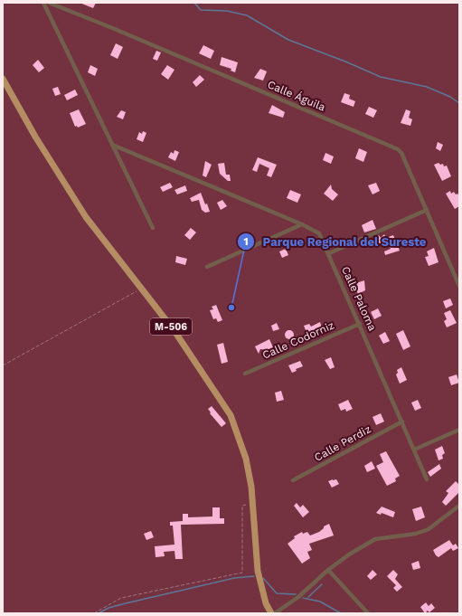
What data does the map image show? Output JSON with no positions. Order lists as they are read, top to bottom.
{
  "streets": {
    "main road": ["M-506"],
    "street": [
      "Calle Águila",
      "Calle Paloma",
      "Calle Codorniz",
      "Calle Perdiz"
    ]
  },
  "crossings": [
    ["Calle Paloma", "Calle Codorniz"],
    ["Calle Paloma", "Calle Perdiz"]
  ],
  "places": ["Parque Regional del Sureste"]
}
